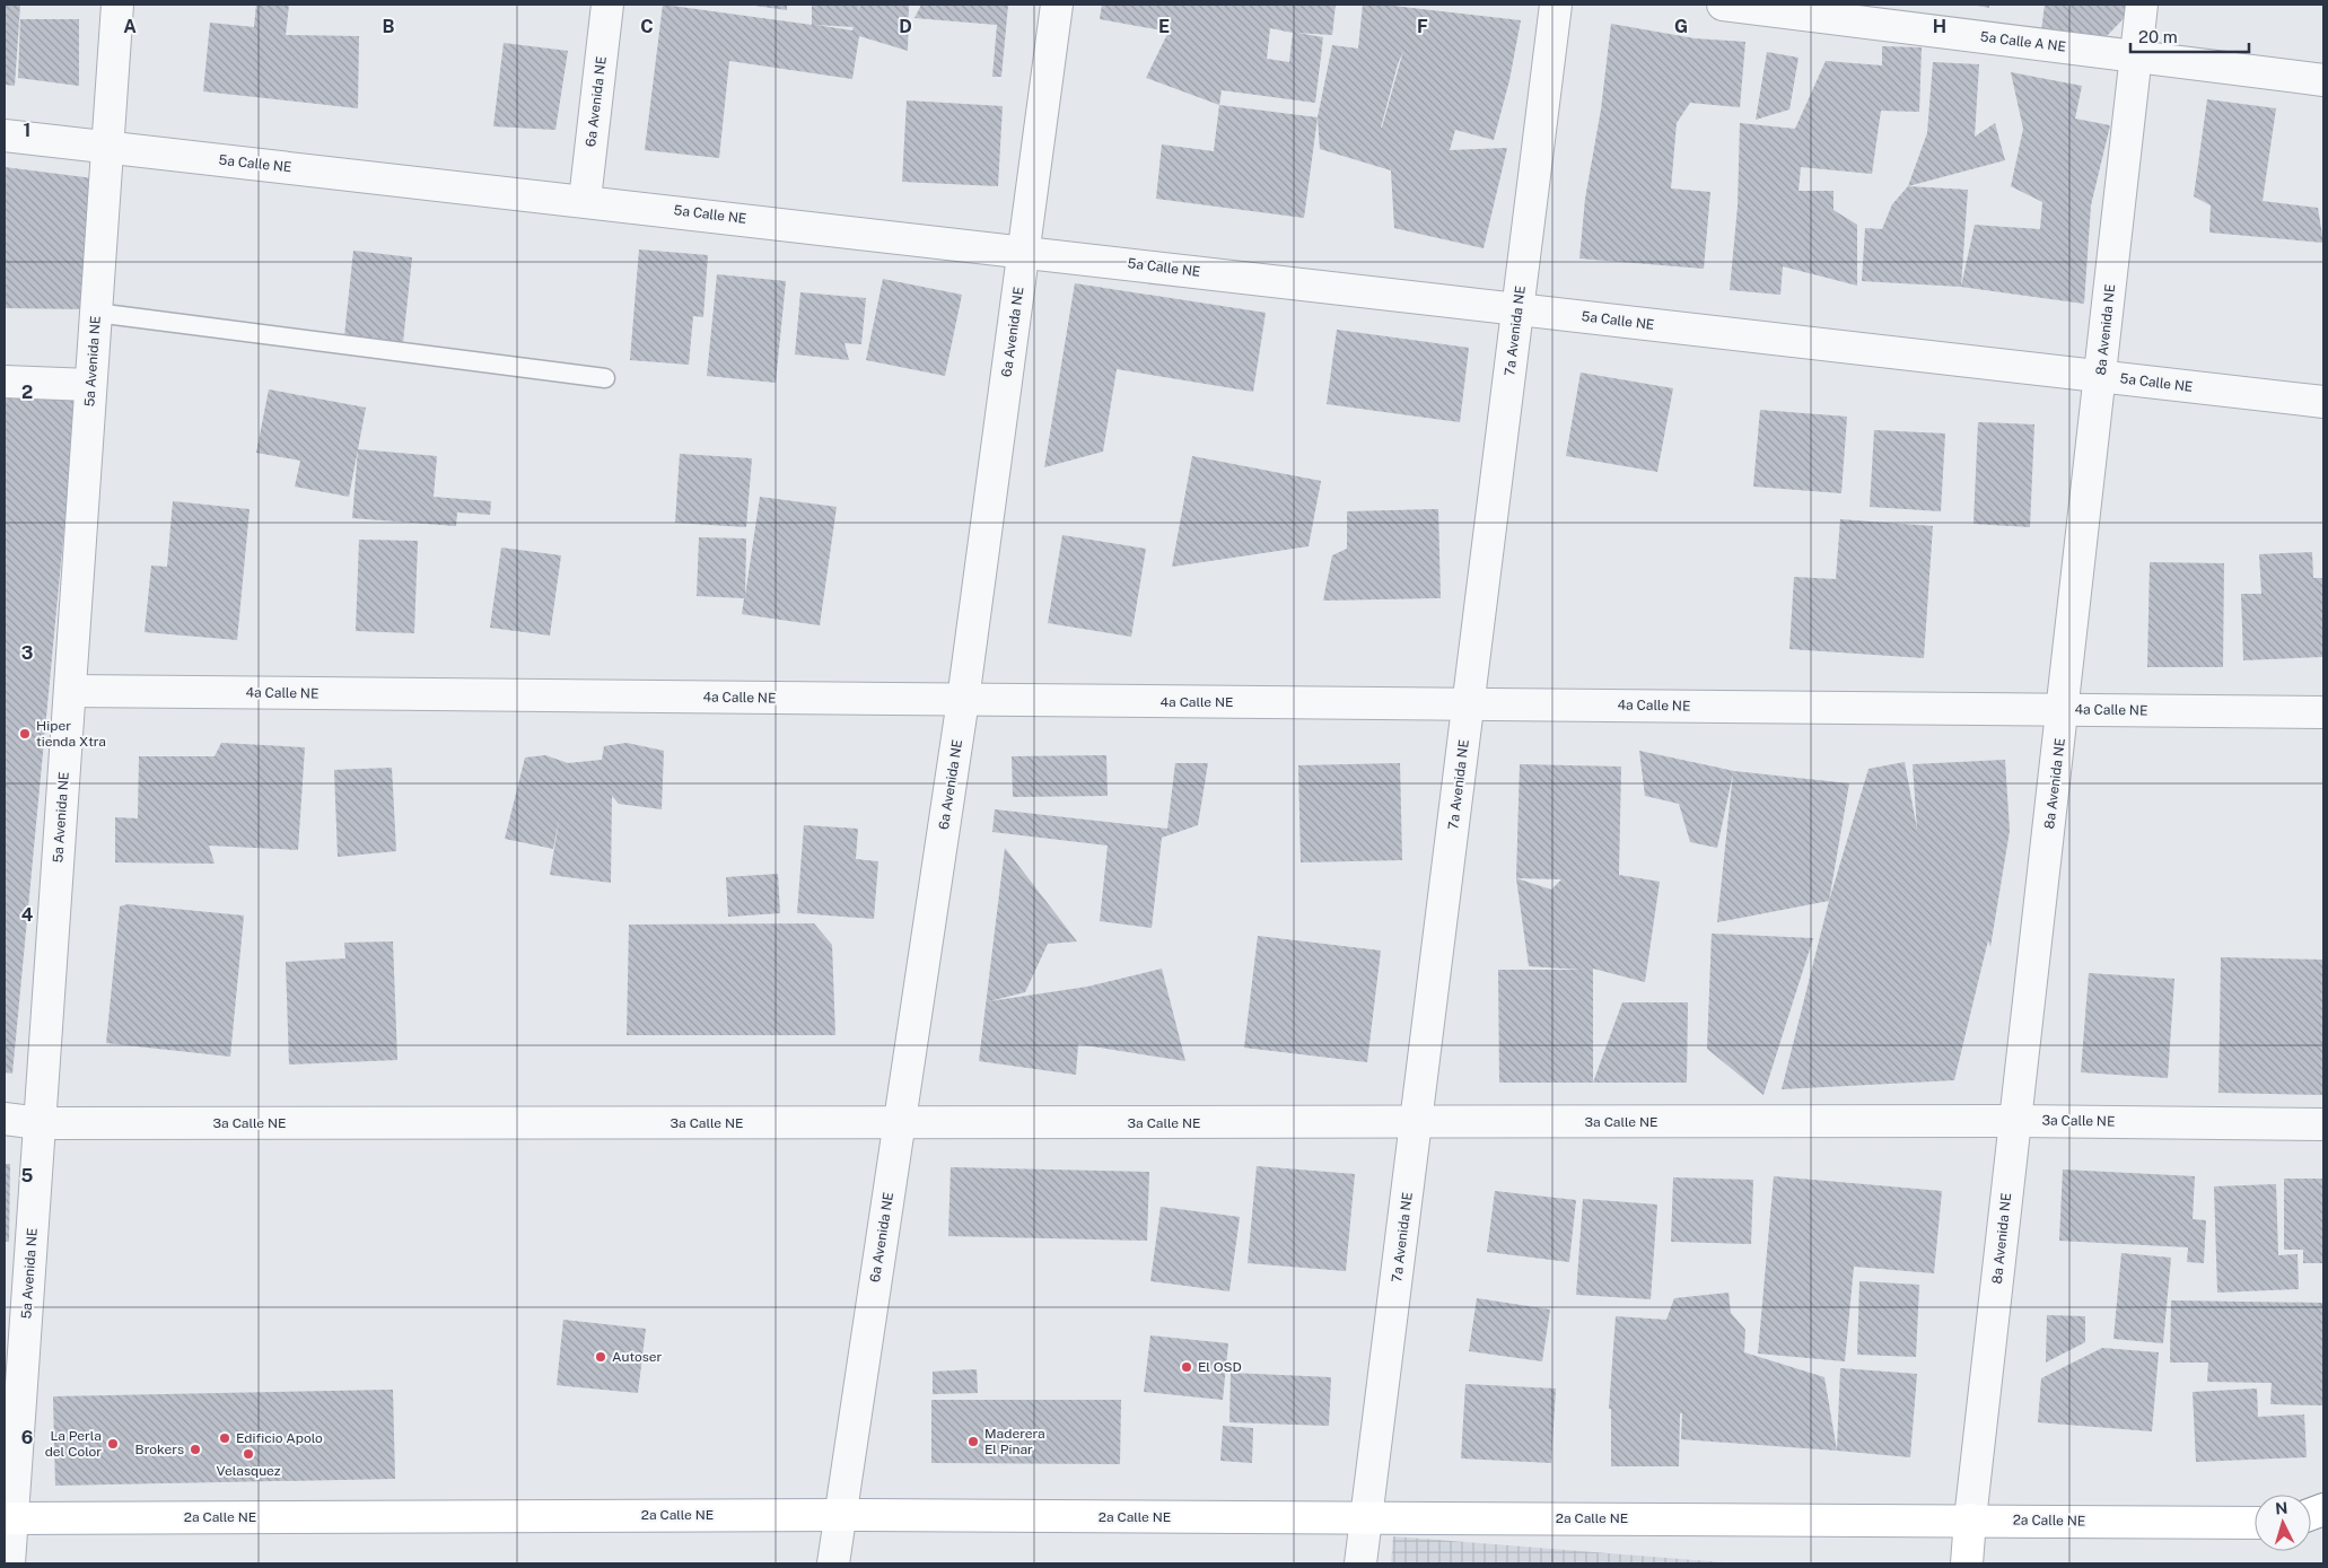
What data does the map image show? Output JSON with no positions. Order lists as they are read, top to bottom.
{
  "streets": {
    "main road": ["8a Avenida NE", "2a Calle NE"],
    "street": [
      "5a Calle A NE",
      "6a Avenida NE",
      "5a Calle NE",
      "7a Avenida NE",
      "5a Avenida NE",
      "4a Calle NE",
      "3a Calle NE"
    ]
  },
  "crossings": [
    ["5a Calle A NE", "8a Avenida NE"],
    ["6a Avenida NE", "5a Calle NE"],
    ["6a Avenida NE", "4a Calle NE"],
    ["6a Avenida NE", "3a Calle NE"],
    ["6a Avenida NE", "2a Calle NE"],
    ["5a Calle NE", "8a Avenida NE"],
    ["5a Calle NE", "7a Avenida NE"],
    ["5a Calle NE", "5a Avenida NE"],
    ["8a Avenida NE", "4a Calle NE"],
    ["8a Avenida NE", "3a Calle NE"],
    ["8a Avenida NE", "2a Calle NE"],
    ["7a Avenida NE", "4a Calle NE"],
    ["7a Avenida NE", "3a Calle NE"],
    ["7a Avenida NE", "2a Calle NE"],
    ["5a Avenida NE", "4a Calle NE"],
    ["5a Avenida NE", "3a Calle NE"],
    ["5a Avenida NE", "2a Calle NE"]
  ],
  "places": [
    "Hiper tienda Xtra",
    "Autoser",
    "El OSD",
    "Edificio Apolo",
    "Maderera El Pinar",
    "La Perla del Color",
    "Brokers",
    "Velasquez"
  ],
  "scale_bar": "20 m",
  "north": "top",
  "grid": {
    "columns": [
      "A",
      "B",
      "C",
      "D",
      "E",
      "F",
      "G",
      "H"
    ],
    "rows": [
      "1",
      "2",
      "3",
      "4",
      "5",
      "6"
    ]
  }
}
